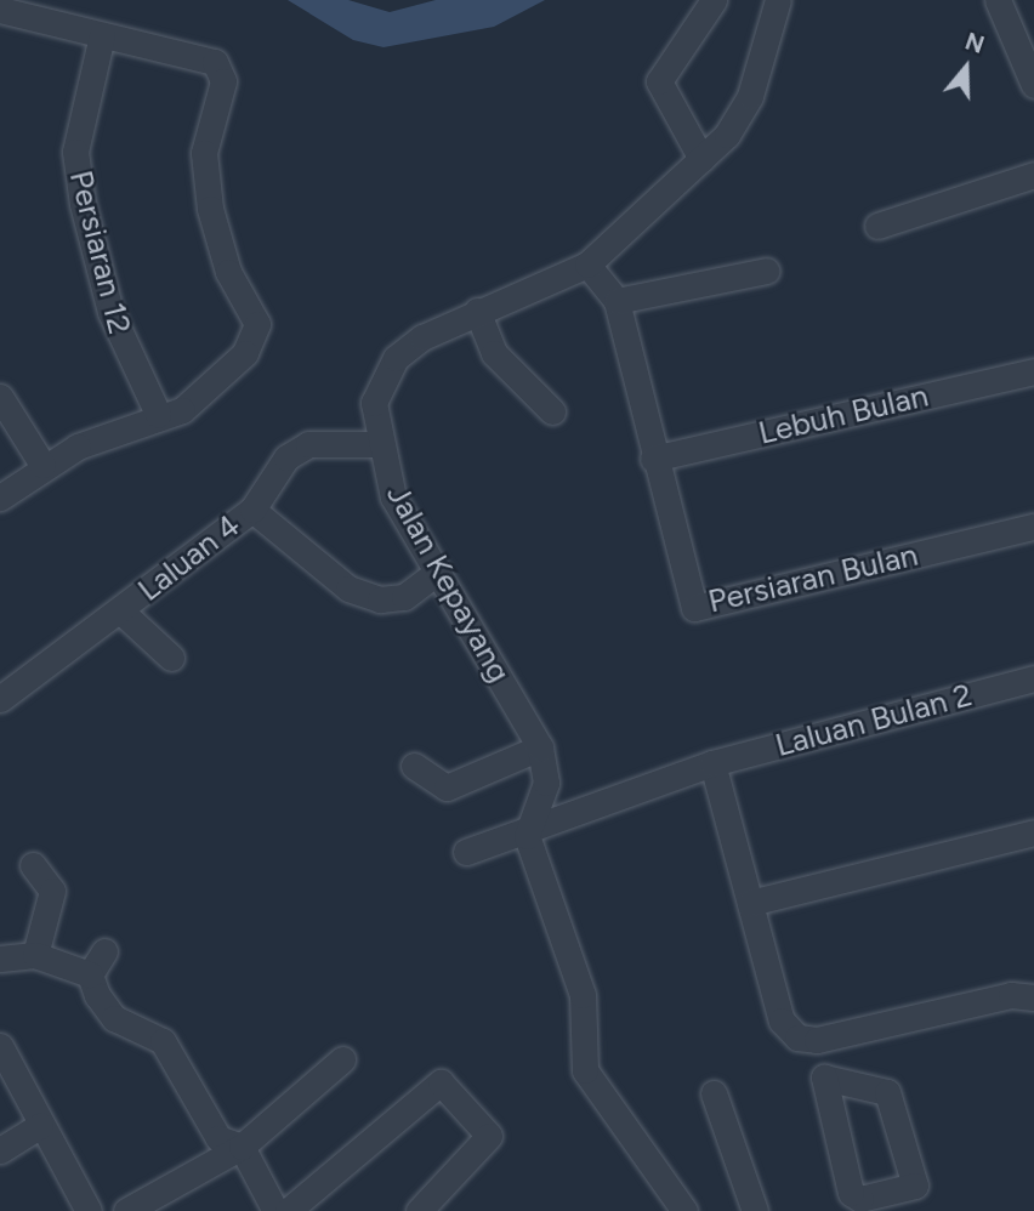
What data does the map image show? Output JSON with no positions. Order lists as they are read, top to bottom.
{
  "streets": {
    "street": [
      "Persiaran 12",
      "Lebuh Bulan",
      "Laluan 4",
      "Persiaran Bulan",
      "Jalan Kepayang",
      "Laluan Bulan 2"
    ]
  },
  "crossings": [
    ["Lebuh Bulan", "Persiaran Bulan"],
    ["Laluan 4", "Jalan Kepayang"],
    ["Persiaran Bulan", "Jalan Kepayang"],
    ["Jalan Kepayang", "Laluan Bulan 2"]
  ],
  "north": "top"
}
